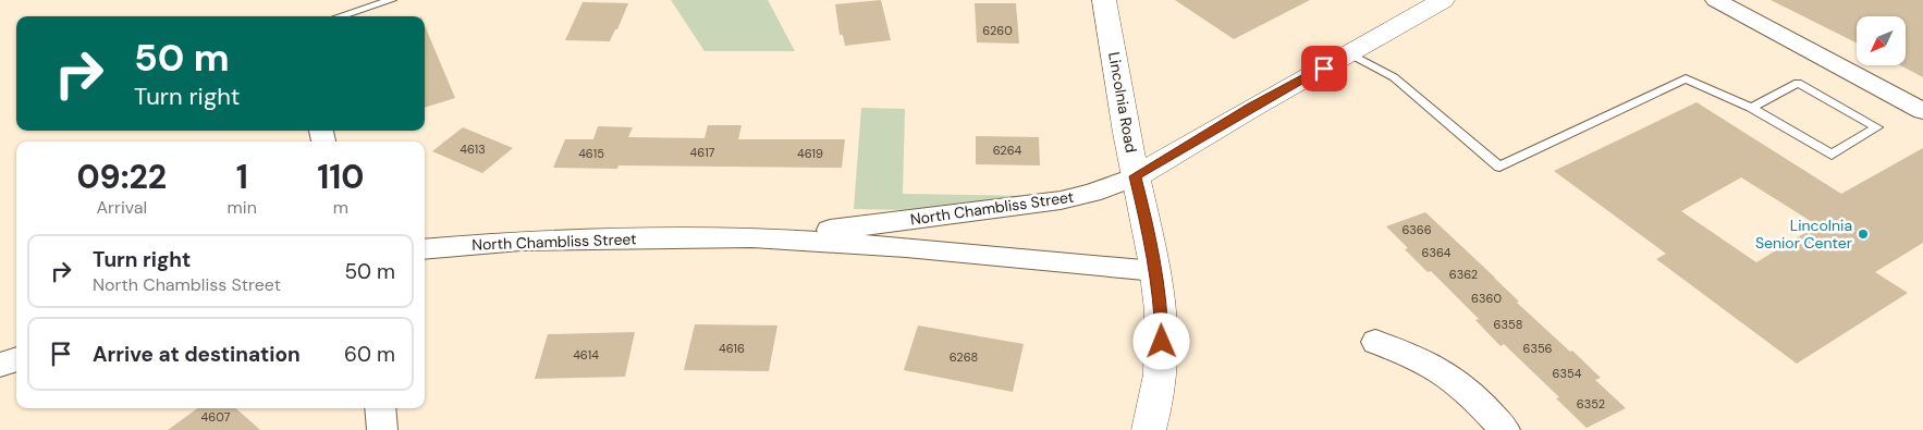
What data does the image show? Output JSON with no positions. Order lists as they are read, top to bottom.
{
  "streets": {
    "main road": ["Lincolnia Road", "North Chambliss Street"]
  },
  "crossings": [
    ["Lincolnia Road", "North Chambliss Street"]
  ],
  "places": ["Lincolnia Senior Center"],
  "house_numbers": [
    "6260",
    "4613",
    "6264",
    "4617",
    "4615",
    "4619",
    "6366",
    "6364",
    "6362",
    "6360",
    "6358",
    "4616",
    "6356",
    "4614",
    "6268",
    "6354",
    "6352",
    "4607"
  ],
  "north": "bottom left",
  "page": {
    "turn": ["50 m", "Turn right"],
    "eta": [
      "09:22",
      "Arrival",
      "1",
      "min",
      "110",
      "m"
    ],
    "list": [
      {
        "name": "Turn right",
        "note": "North Chambliss Street",
        "value": "50 m"
      },
      {
        "name": "Arrive at destination",
        "value": "60 m"
      }
    ]
  }
}
